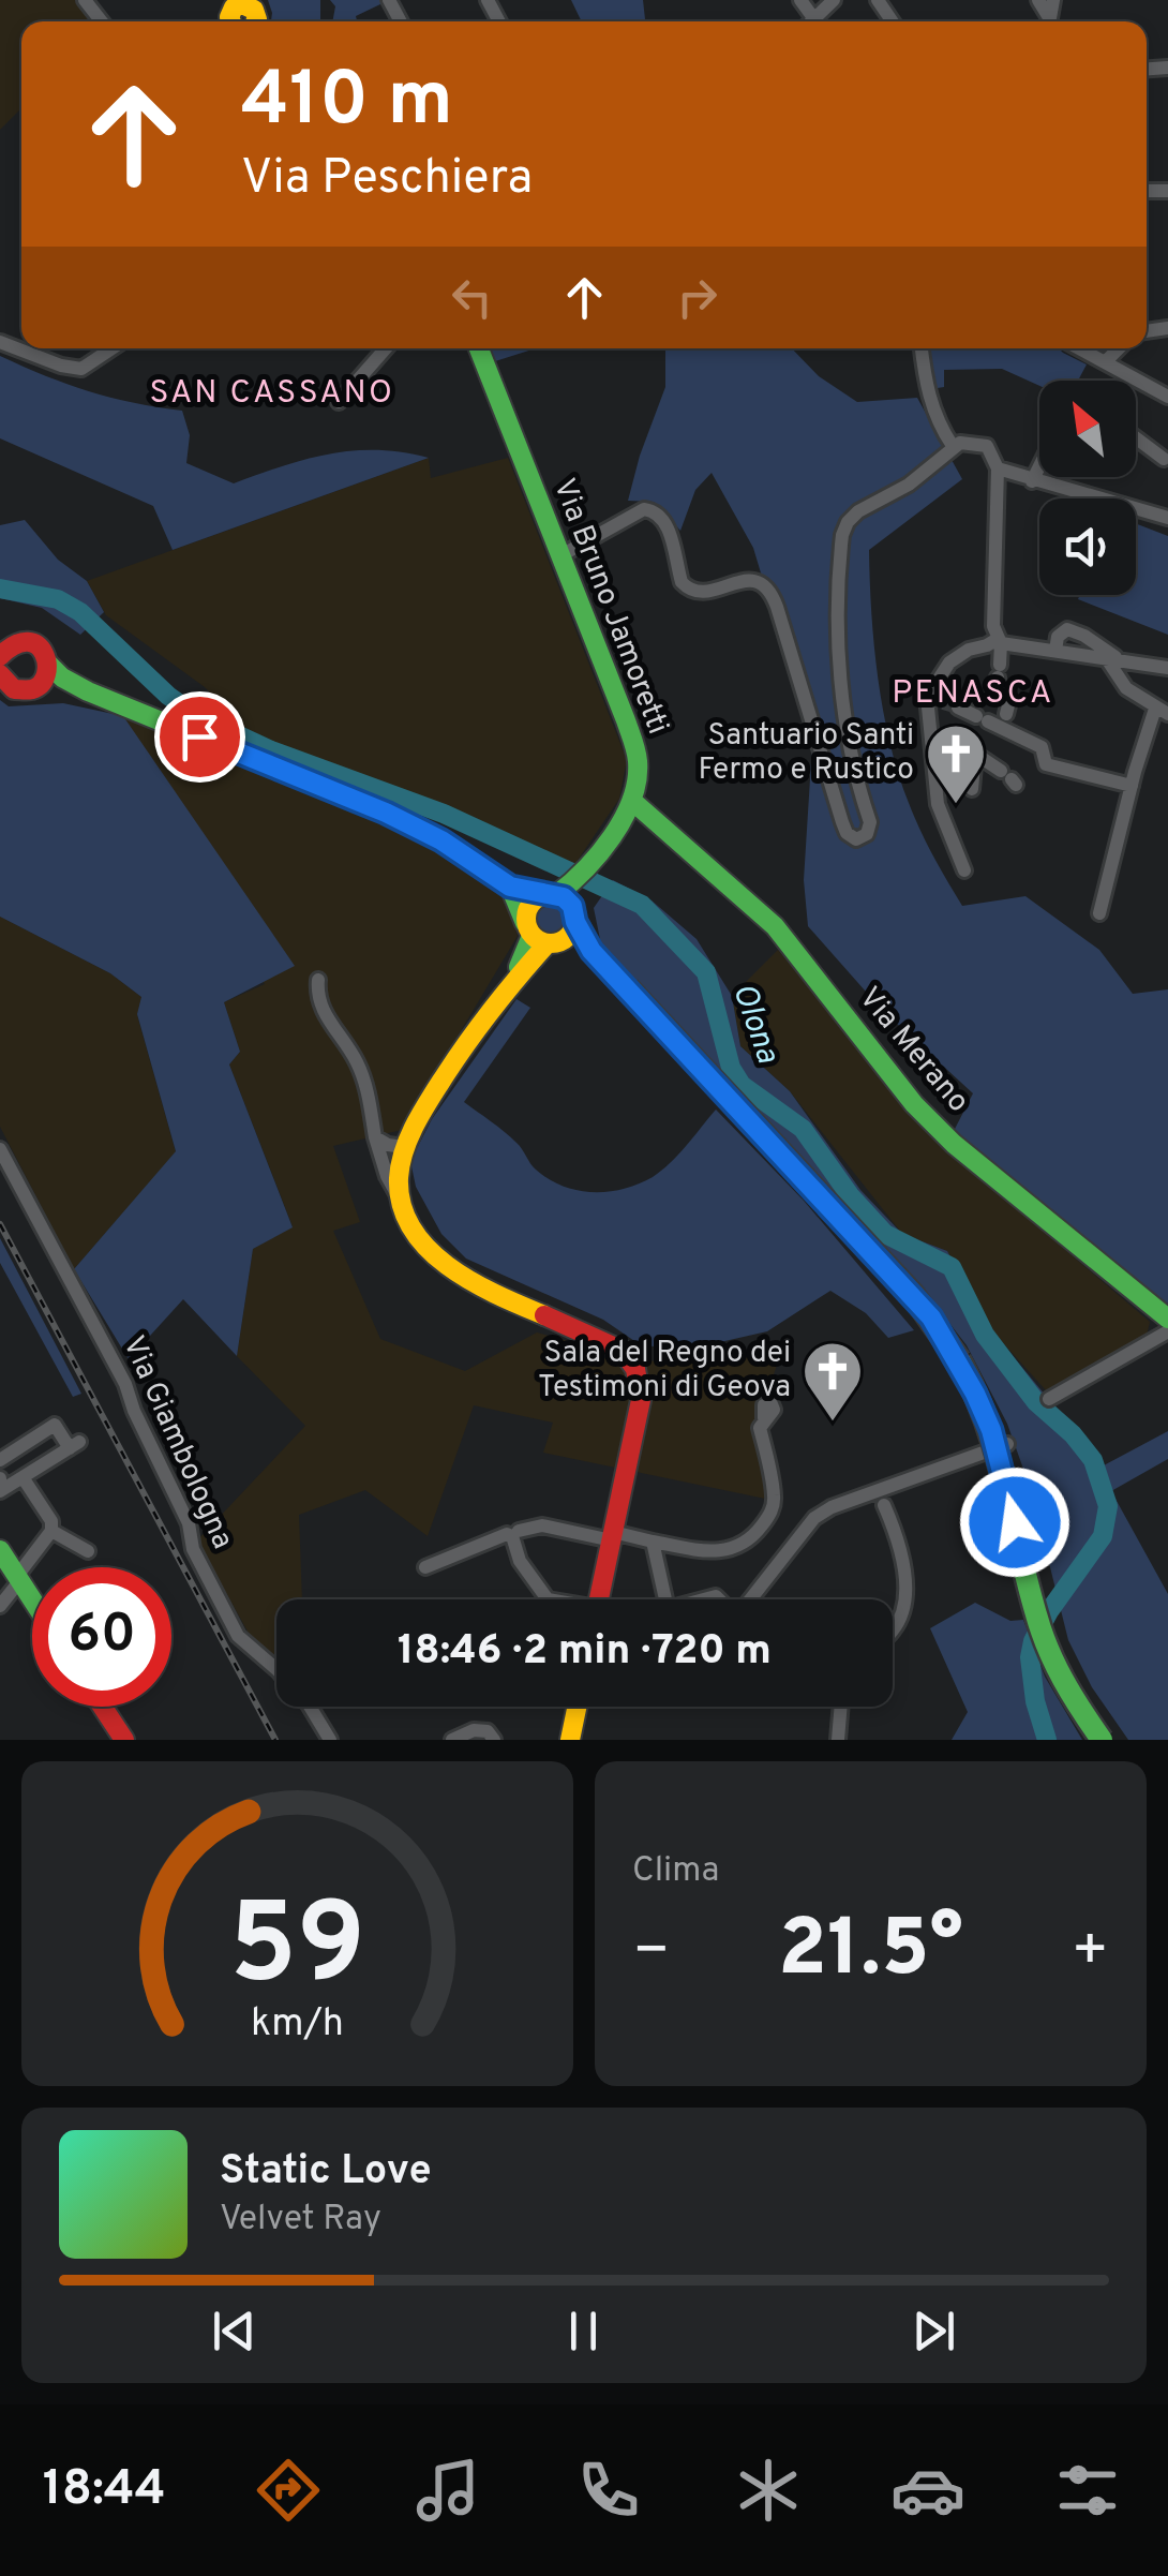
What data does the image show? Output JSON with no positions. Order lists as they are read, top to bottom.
{
  "streets": {
    "main road": ["Via Bruno Jamoretti", "Via Merano"],
    "street": ["Via Giambologna"]
  },
  "crossings": [
    ["Via Bruno Jamoretti", "Via Merano"]
  ],
  "districts": ["SAN CASSANO", "PENASCA"],
  "water": ["Olona"],
  "places": {
    "church": ["Santuario Santi Fermo e Rustico", "Sala del Regno dei Testimoni di Geova"]
  },
  "north": "top left",
  "page": {
    "turn": ["410 m", "Via Peschiera"],
    "limit": "60",
    "trip": "18:46 · 2 min · 720 m",
    "tile": "Clima",
    "heat": ["−", "21.5°", "+"],
    "song": ["Static Love", "Velvet Ray"],
    "tabs": "18:44",
    "gauge": ["59", "km/h"]
  }
}
